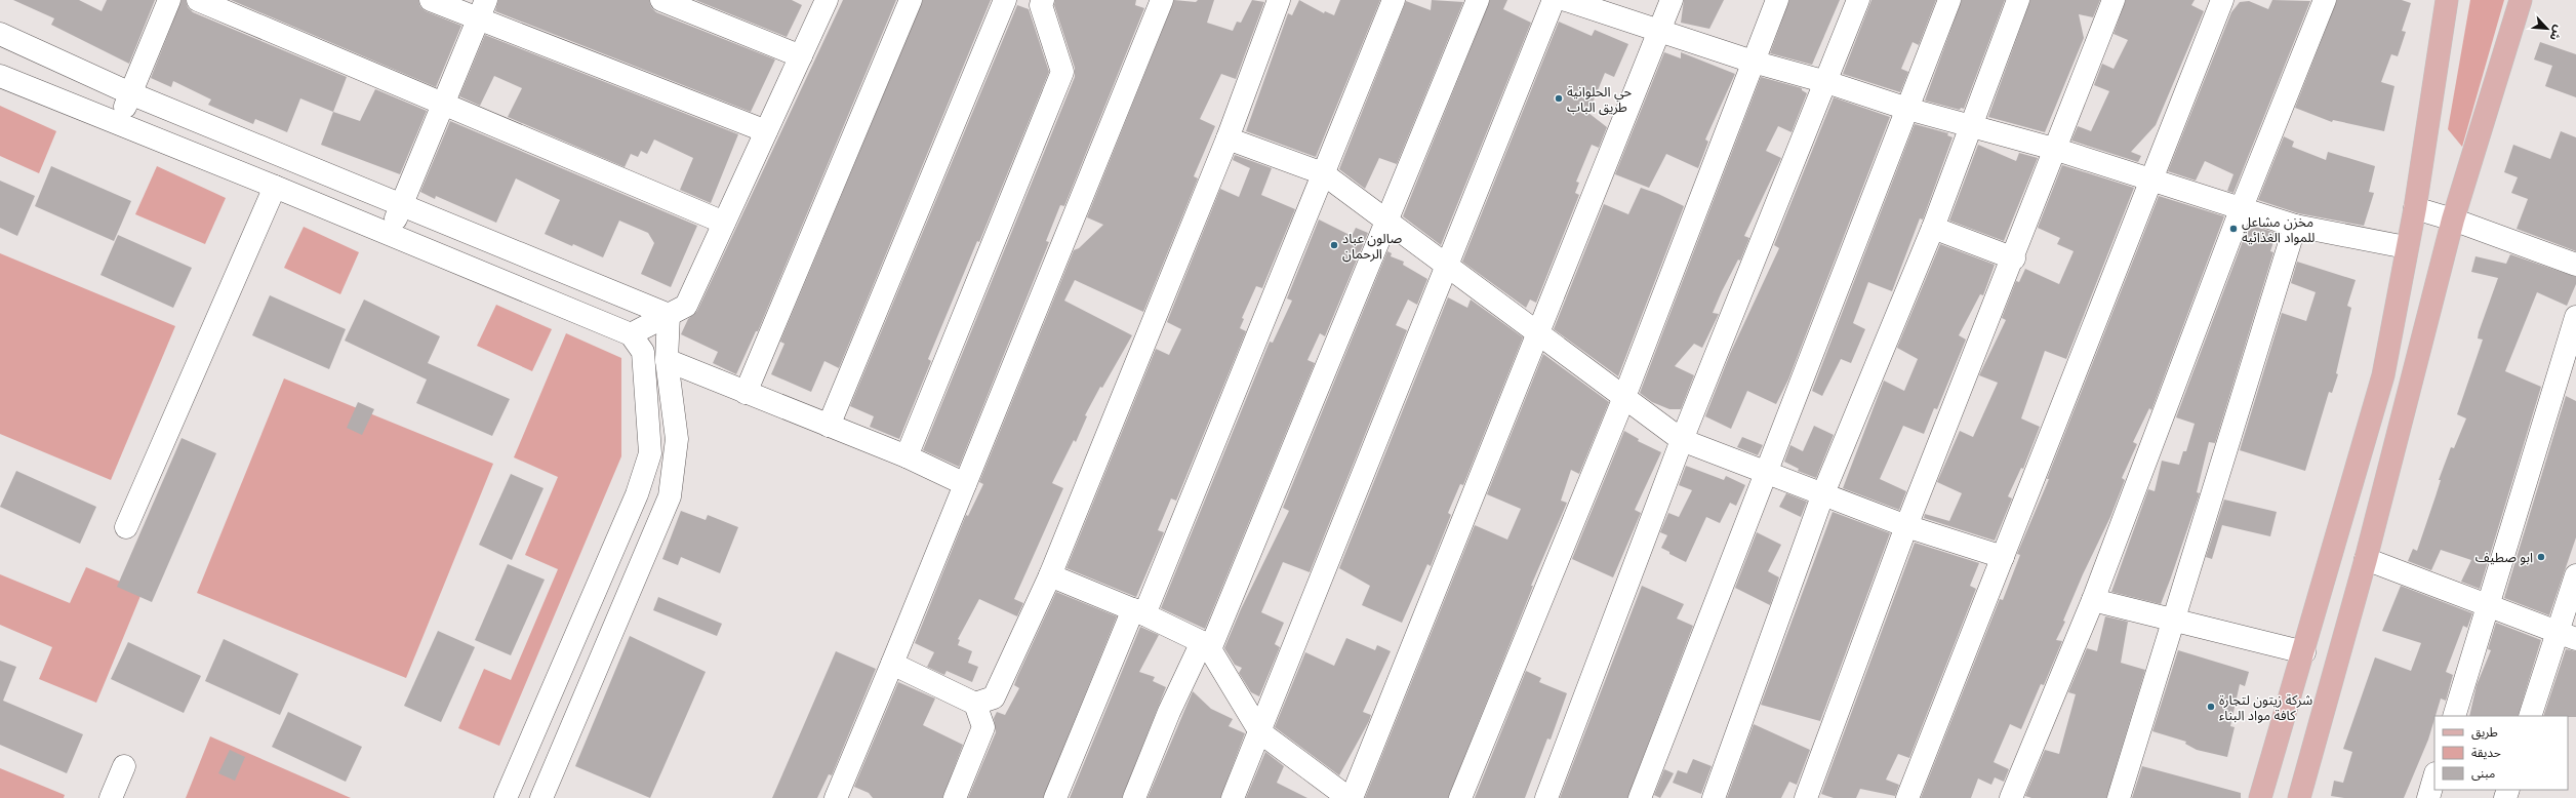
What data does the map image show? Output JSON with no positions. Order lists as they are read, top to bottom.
{
  "places": [
    "حي الحلوانية طريق الباب",
    "مخزن مشاعل للمواد الغذائية",
    "صالون عباد الرحمان",
    "ابو صطيف",
    "شركة زيتون لتجارة كافة مواد البناء"
  ],
  "legend": ["طريق", "حديقة", "مبنى"],
  "north": "bottom right"
}
